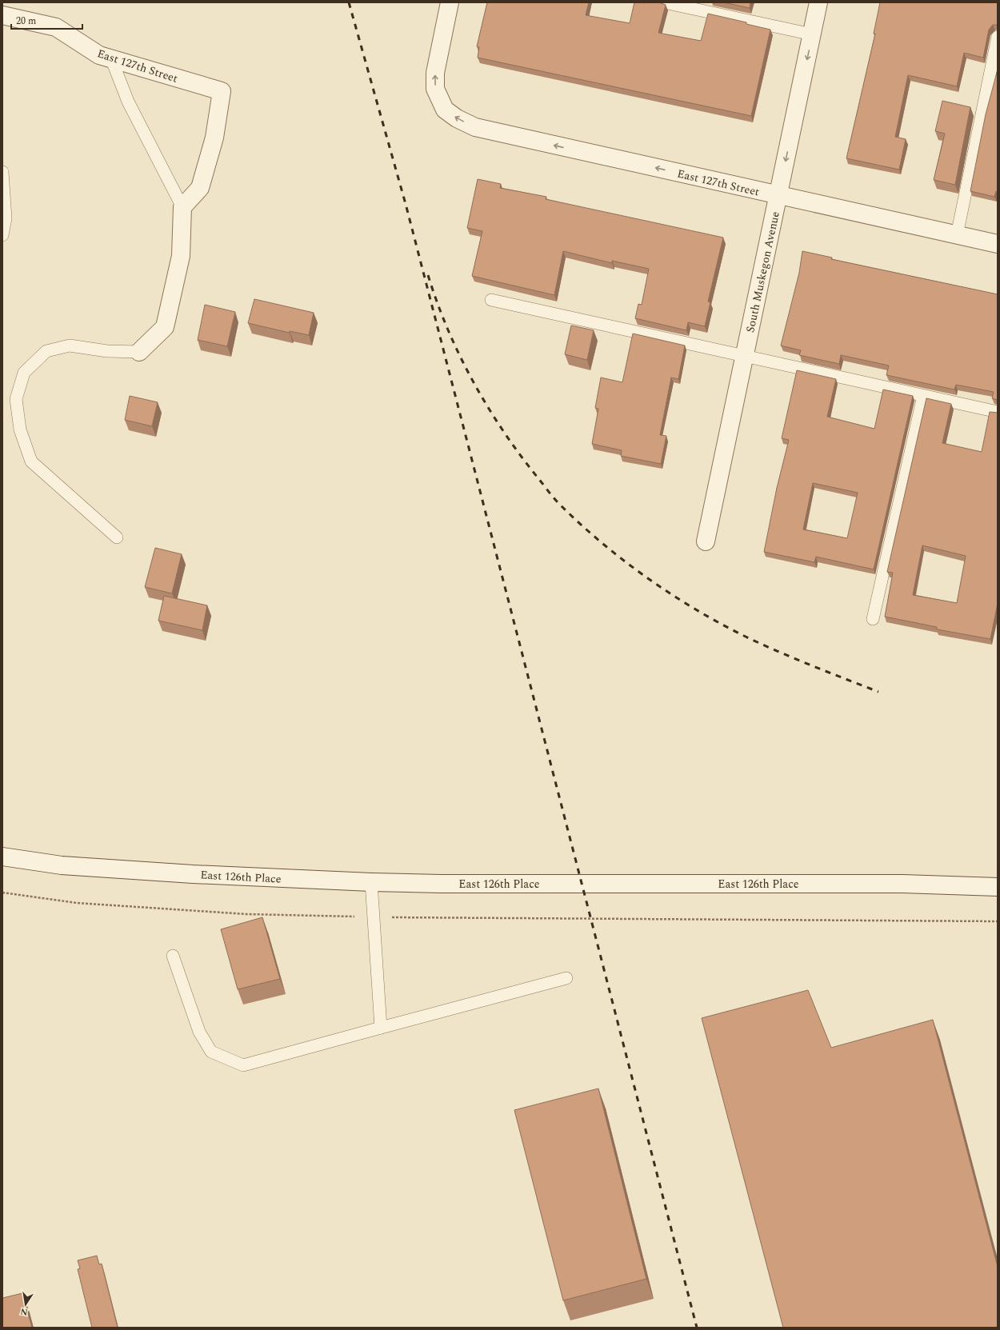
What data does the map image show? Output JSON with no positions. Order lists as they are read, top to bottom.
{
  "streets": {
    "street": ["East 127th Street", "South Muskegon Avenue", "East 126th Place"]
  },
  "crossings": [
    ["East 127th Street", "South Muskegon Avenue"]
  ],
  "one_way": ["East 127th Street"],
  "scale_bar": "20 m",
  "north": "bottom"
}
